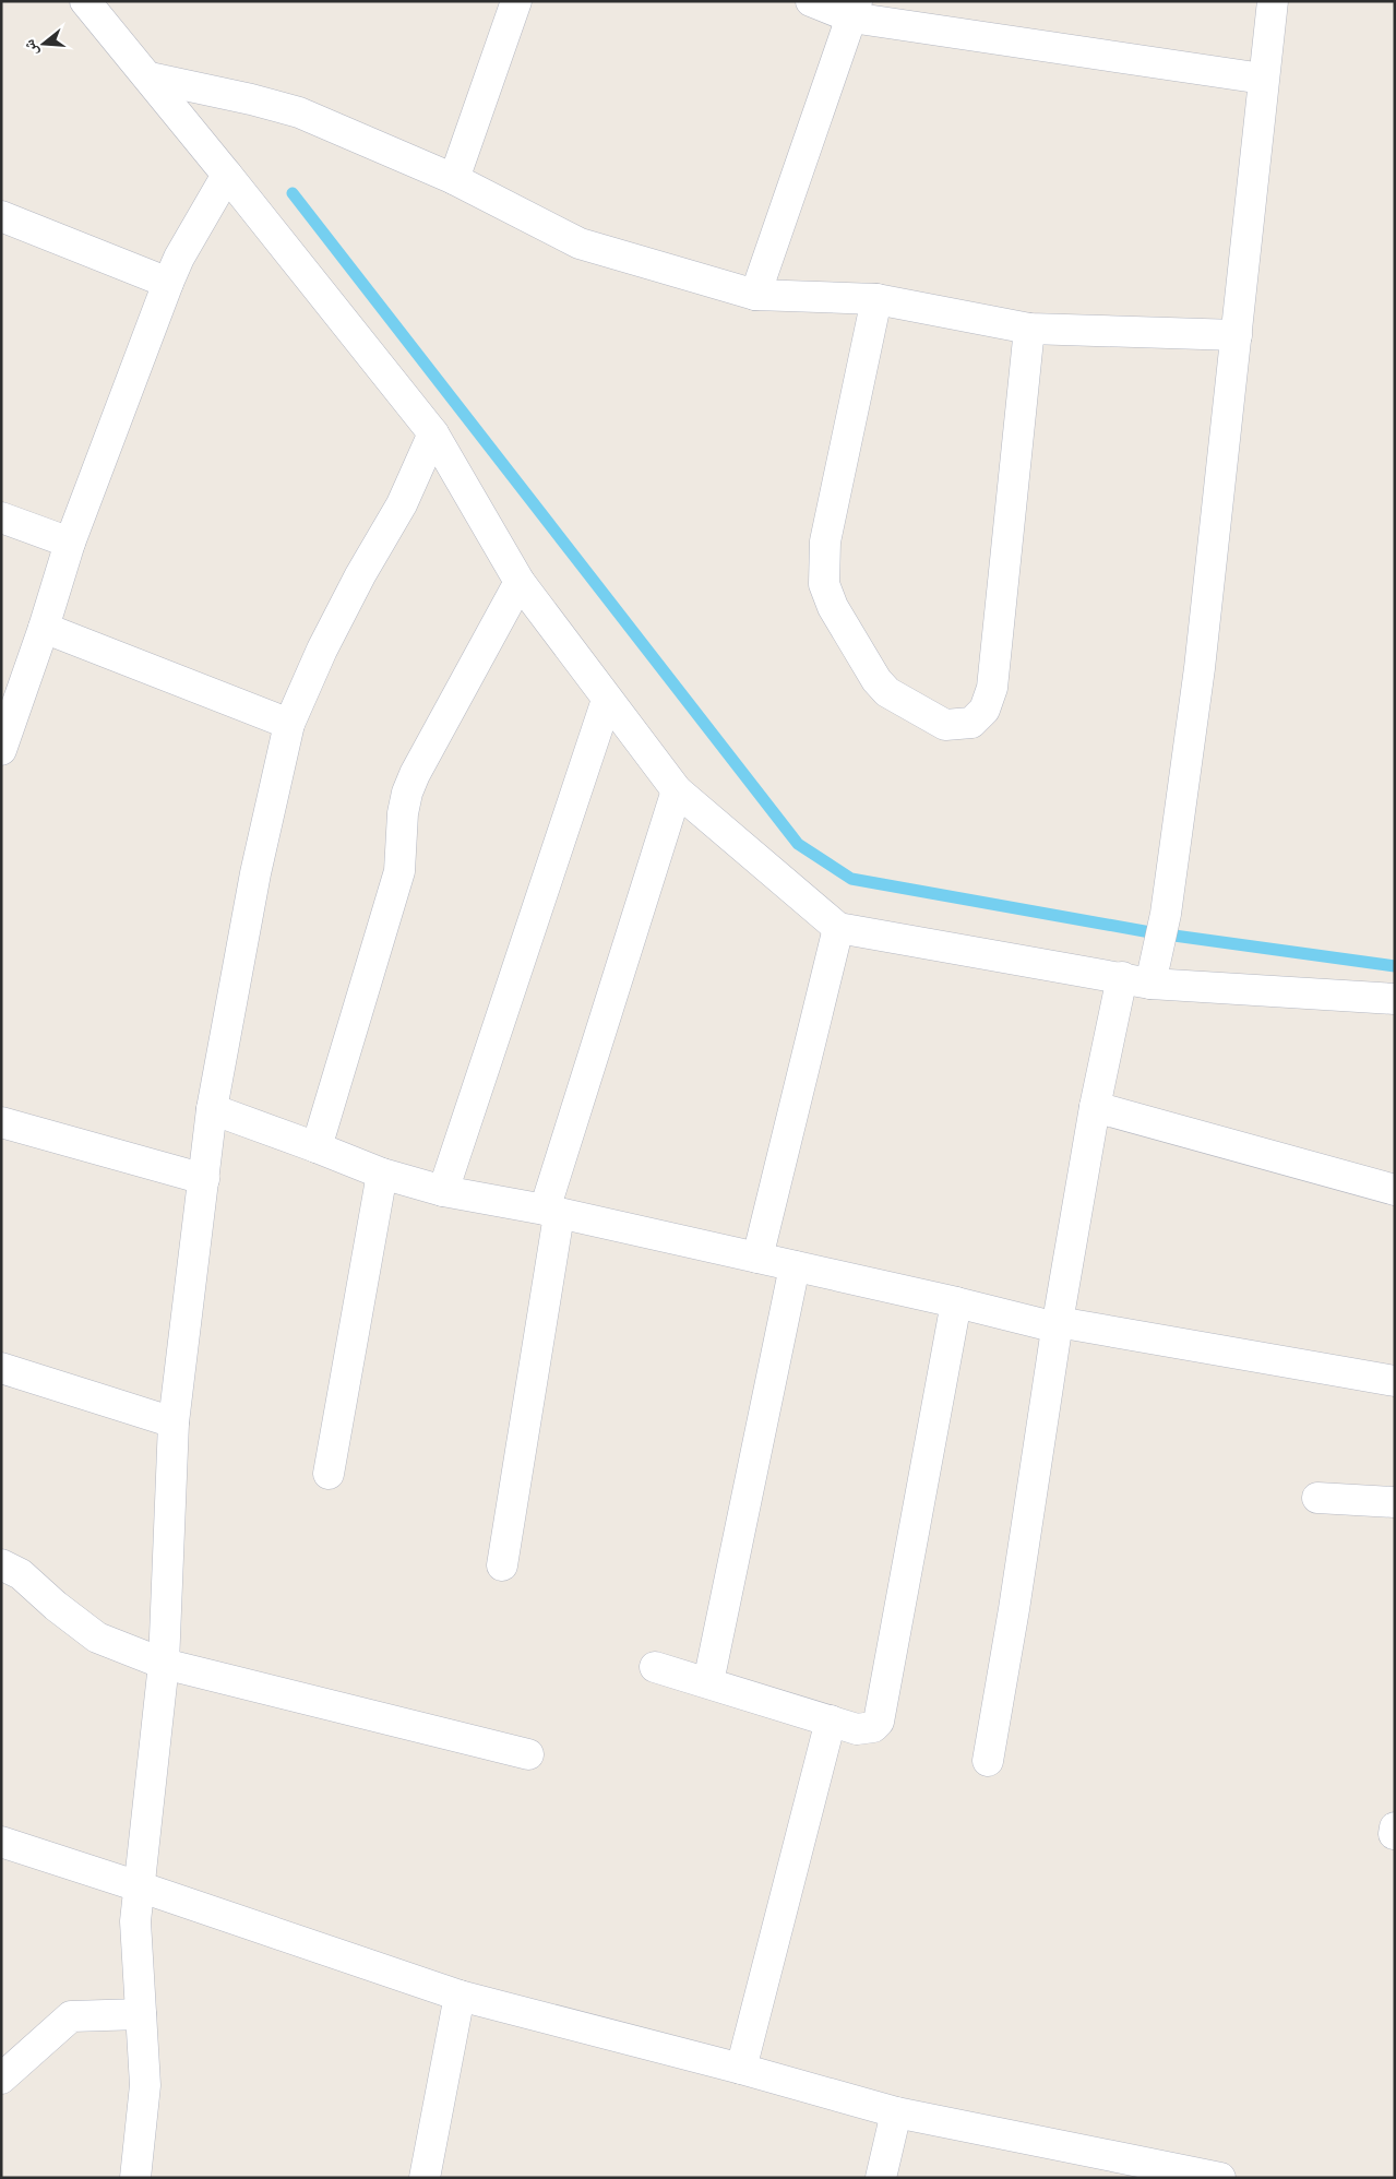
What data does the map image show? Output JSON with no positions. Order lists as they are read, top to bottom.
{
  "north": "left"
}
